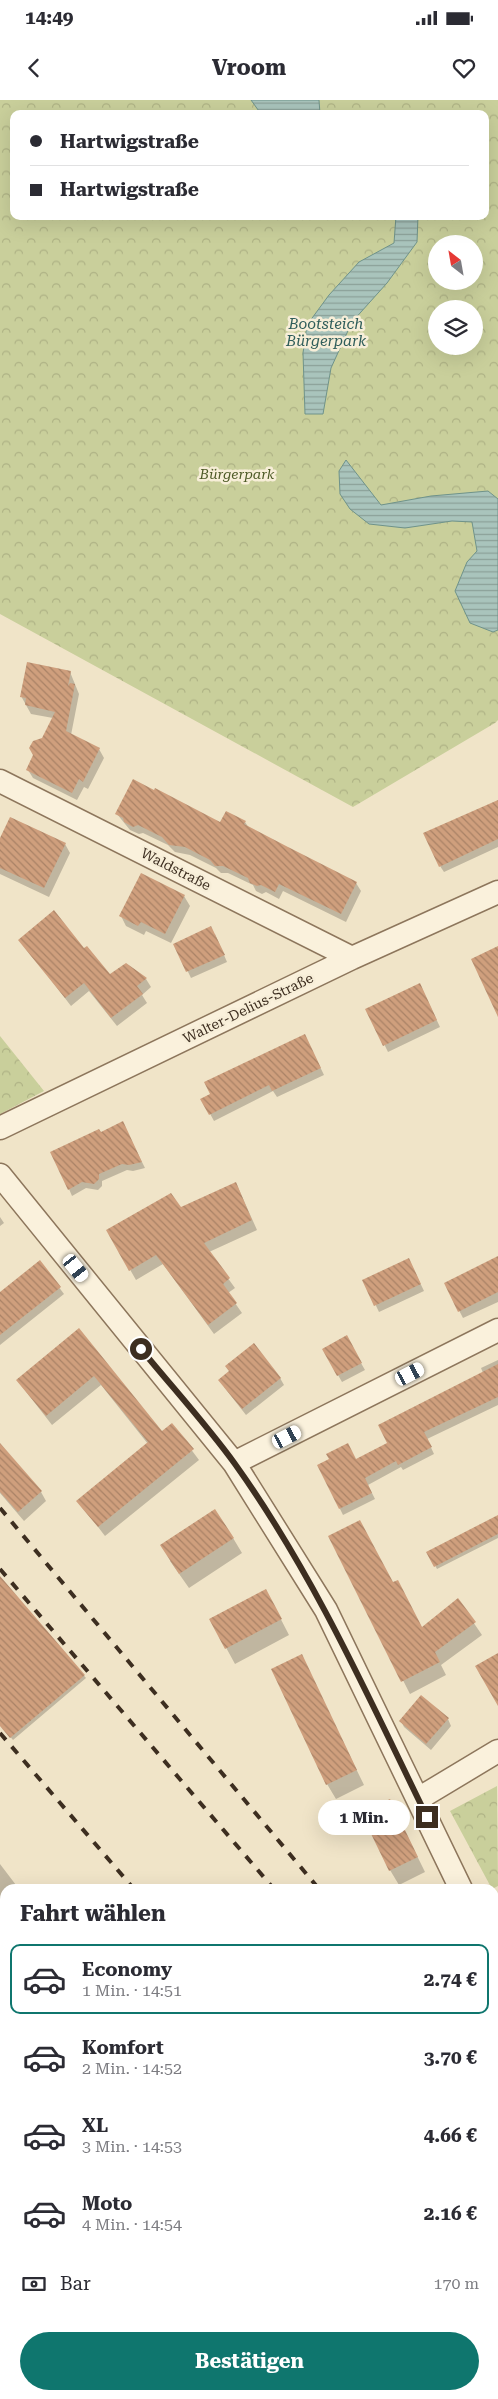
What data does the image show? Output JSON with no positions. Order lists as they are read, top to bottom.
{
  "streets": {
    "street": ["Waldstraße", "Walter-Delius-Straße"]
  },
  "crossings": [
    ["Waldstraße", "Walter-Delius-Straße"]
  ],
  "water": ["Bootsteich Bürgerpark"],
  "parks": ["Bürgerpark"],
  "north": "top left",
  "page": {
    "status": "14:49",
    "header": "Vroom",
    "banner": ["Hartwigstraße", "Hartwigstraße"],
    "bubble": "1 Min.",
    "heading": "Fahrt wählen",
    "list": [
      {
        "name": "Economy",
        "note": "1 Min. · 14:51",
        "value": "2.74 €"
      },
      {
        "name": "Komfort",
        "note": "2 Min. · 14:52",
        "value": "3.70 €"
      },
      {
        "name": "XL",
        "note": "3 Min. · 14:53",
        "value": "4.66 €"
      },
      {
        "name": "Moto",
        "note": "4 Min. · 14:54",
        "value": "2.16 €"
      }
    ],
    "pay": ["Bar", "170 m"],
    "buttons": "Bestätigen"
  }
}
